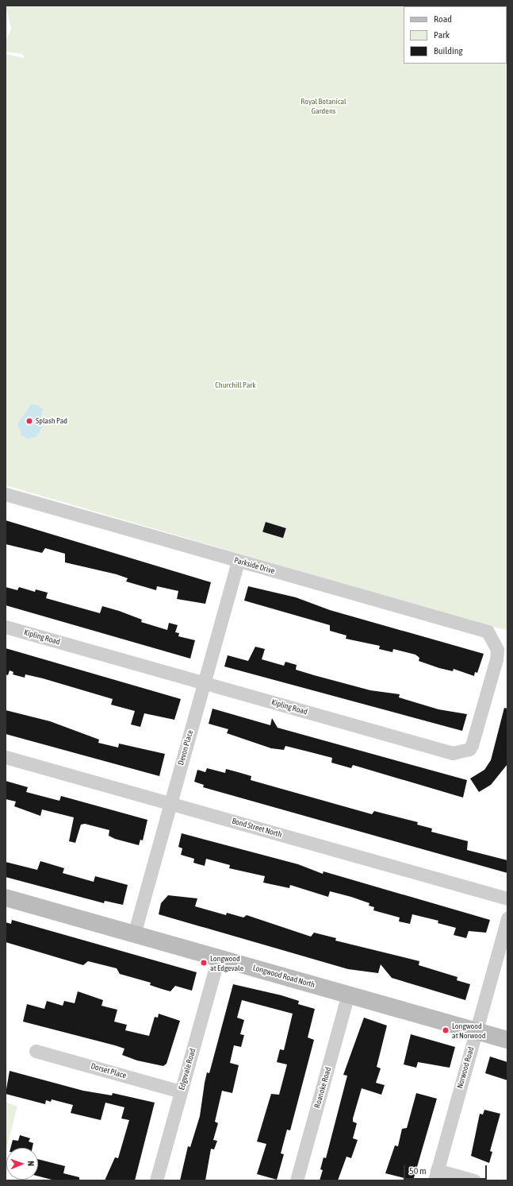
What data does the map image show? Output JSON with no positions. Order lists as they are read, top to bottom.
{
  "streets": {
    "street": [
      "Parkside Drive",
      "Kipling Road",
      "Devon Place",
      "Bond Street North",
      "Longwood Road North",
      "Norwood Road",
      "Edgevale Road",
      "Dorset Place",
      "Roanoke Road"
    ]
  },
  "crossings": [
    ["Parkside Drive", "Kipling Road"],
    ["Parkside Drive", "Devon Place"],
    ["Kipling Road", "Devon Place"],
    ["Devon Place", "Bond Street North"],
    ["Devon Place", "Longwood Road North"],
    ["Longwood Road North", "Norwood Road"],
    ["Longwood Road North", "Edgevale Road"],
    ["Longwood Road North", "Roanoke Road"],
    ["Edgevale Road", "Dorset Place"]
  ],
  "parks": ["Royal Botanical Gardens", "Churchill Park"],
  "places": ["Splash Pad", "Longwood at Edgevale", "Longwood at Norwood"],
  "legend": ["Road", "Park", "Building"],
  "scale_bar": "50 m",
  "north": "right"
}
